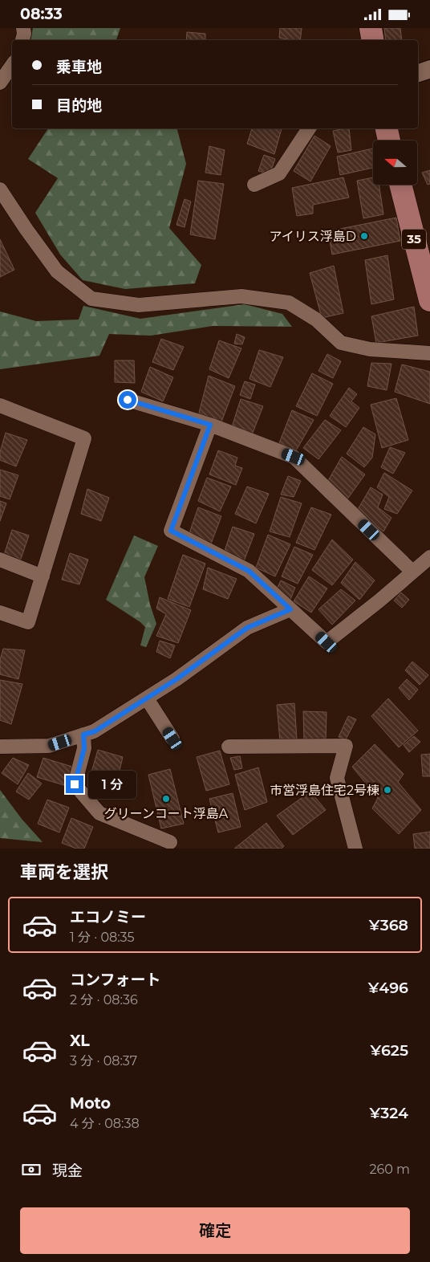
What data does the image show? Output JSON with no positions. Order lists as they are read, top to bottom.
{
  "streets": {
    "main road": ["35"]
  },
  "places": ["アイリス浮島D", "市営浮島住宅2号棟", "グリーンコート浮島A"],
  "north": "left",
  "page": {
    "status": "08:33",
    "banner": ["乗車地", "目的地"],
    "bubble": "1 分",
    "heading": "車両を選択",
    "list": [
      {
        "name": "エコノミー",
        "note": "1 分 · 08:35",
        "value": "¥368"
      },
      {
        "name": "コンフォート",
        "note": "2 分 · 08:36",
        "value": "¥496"
      },
      {
        "name": "XL",
        "note": "3 分 · 08:37",
        "value": "¥625"
      },
      {
        "name": "Moto",
        "note": "4 分 · 08:38",
        "value": "¥324"
      }
    ],
    "pay": ["現金", "260 m"],
    "buttons": "確定"
  }
}
